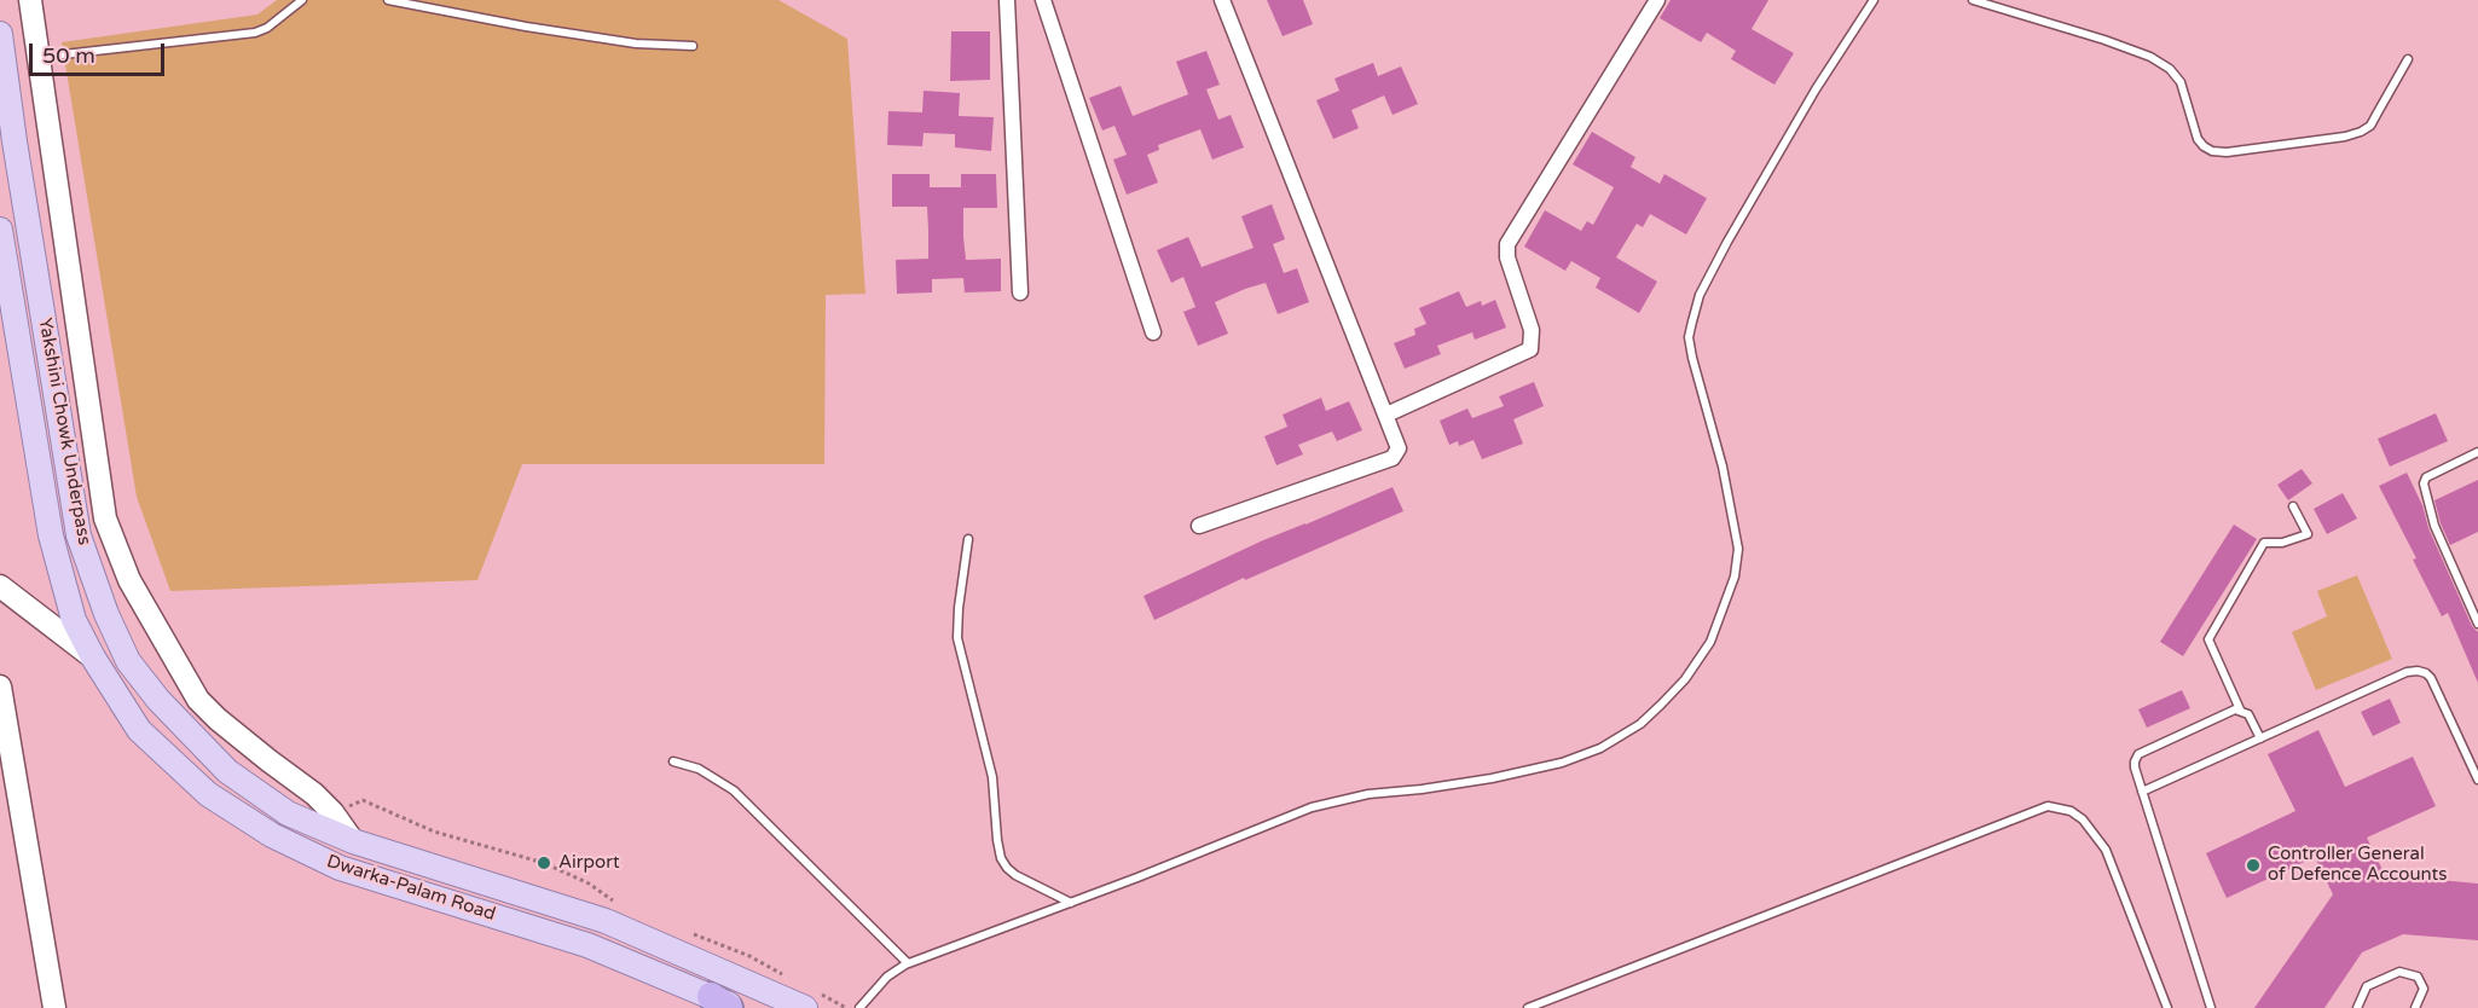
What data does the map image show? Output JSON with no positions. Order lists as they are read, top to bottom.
{
  "streets": {
    "main road": ["Yakshini Chowk Underpass", "Dwarka-Palam Road"]
  },
  "crossings": [
    ["Yakshini Chowk Underpass", "Dwarka-Palam Road"]
  ],
  "places": ["Airport", "Controller General of Defence Accounts"],
  "scale_bar": "50 m"
}
